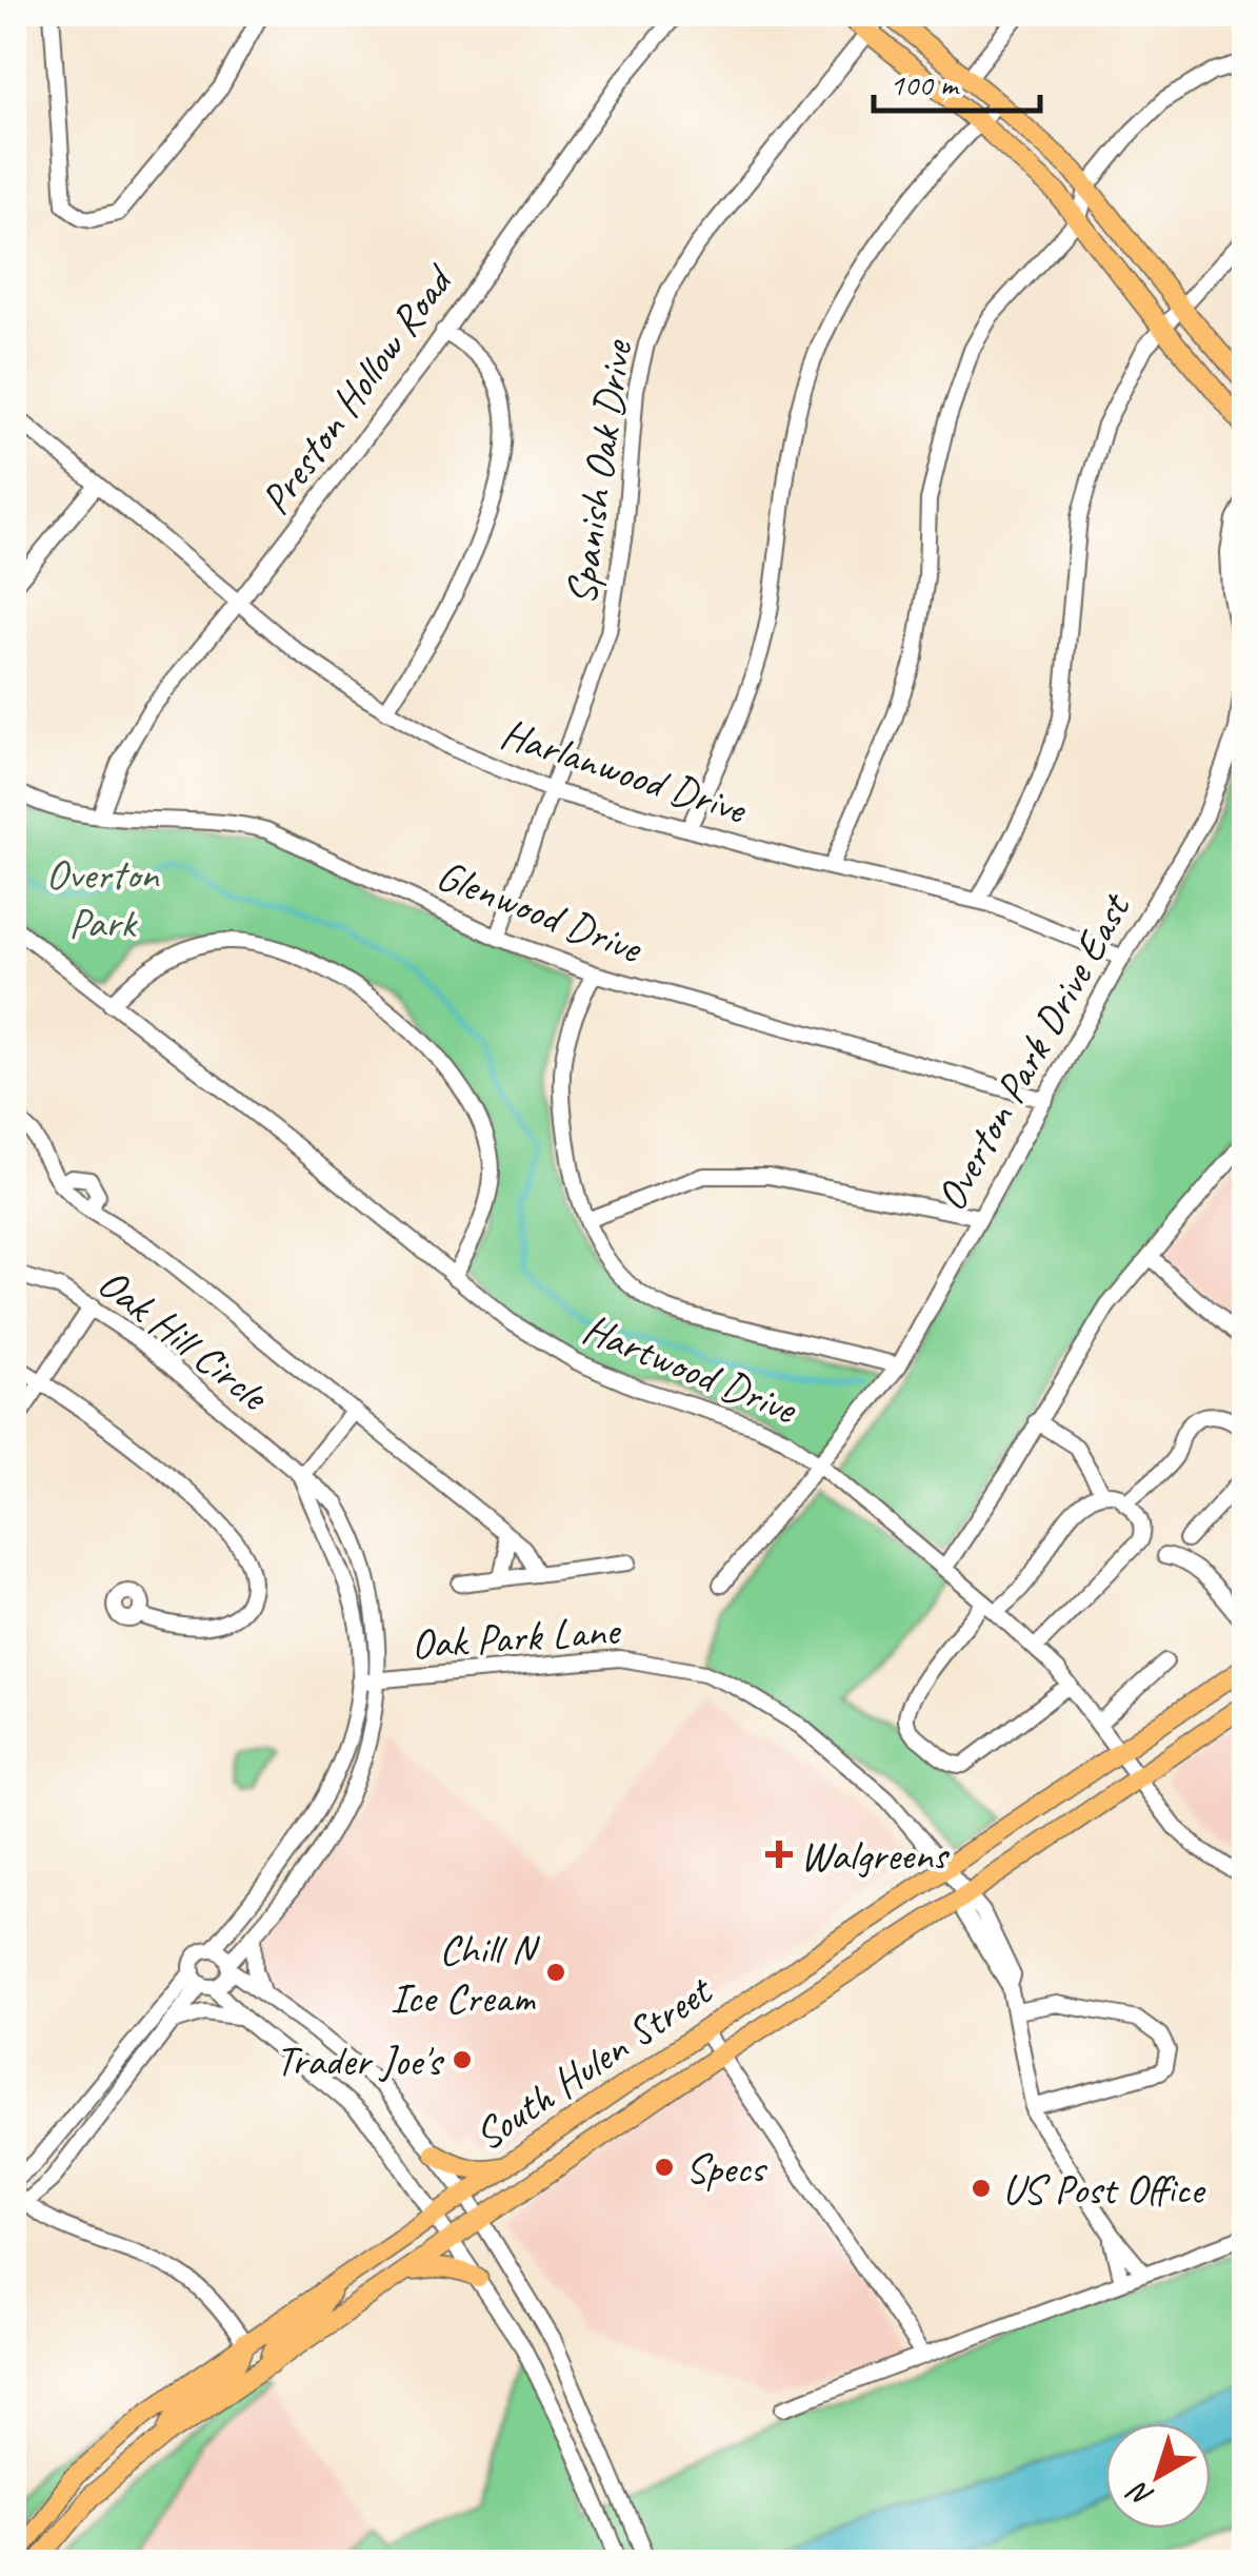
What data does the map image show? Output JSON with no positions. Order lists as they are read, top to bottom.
{
  "streets": {
    "main road": ["South Hulen Street"],
    "street": [
      "Preston Hollow Road",
      "Spanish Oak Drive",
      "Harlanwood Drive",
      "Glenwood Drive",
      "Overton Park Drive East",
      "Oak Hill Circle",
      "Hartwood Drive",
      "Oak Park Lane"
    ]
  },
  "crossings": [
    ["Preston Hollow Road", "Harlanwood Drive"],
    ["Preston Hollow Road", "Glenwood Drive"],
    ["Spanish Oak Drive", "Harlanwood Drive"],
    ["Spanish Oak Drive", "Glenwood Drive"],
    ["Harlanwood Drive", "Overton Park Drive East"],
    ["Glenwood Drive", "Overton Park Drive East"],
    ["Overton Park Drive East", "Hartwood Drive"],
    ["Oak Hill Circle", "Oak Park Lane"],
    ["Hartwood Drive", "South Hulen Street"],
    ["Oak Park Lane", "South Hulen Street"]
  ],
  "parks": ["Overton Park"],
  "places": {
    "health": ["Walgreens"],
    "other": [
      "Chill N Ice Cream",
      "Trader Joe's",
      "Specs",
      "US Post Office"
    ]
  },
  "scale_bar": "100 m",
  "north": "bottom left"
}
